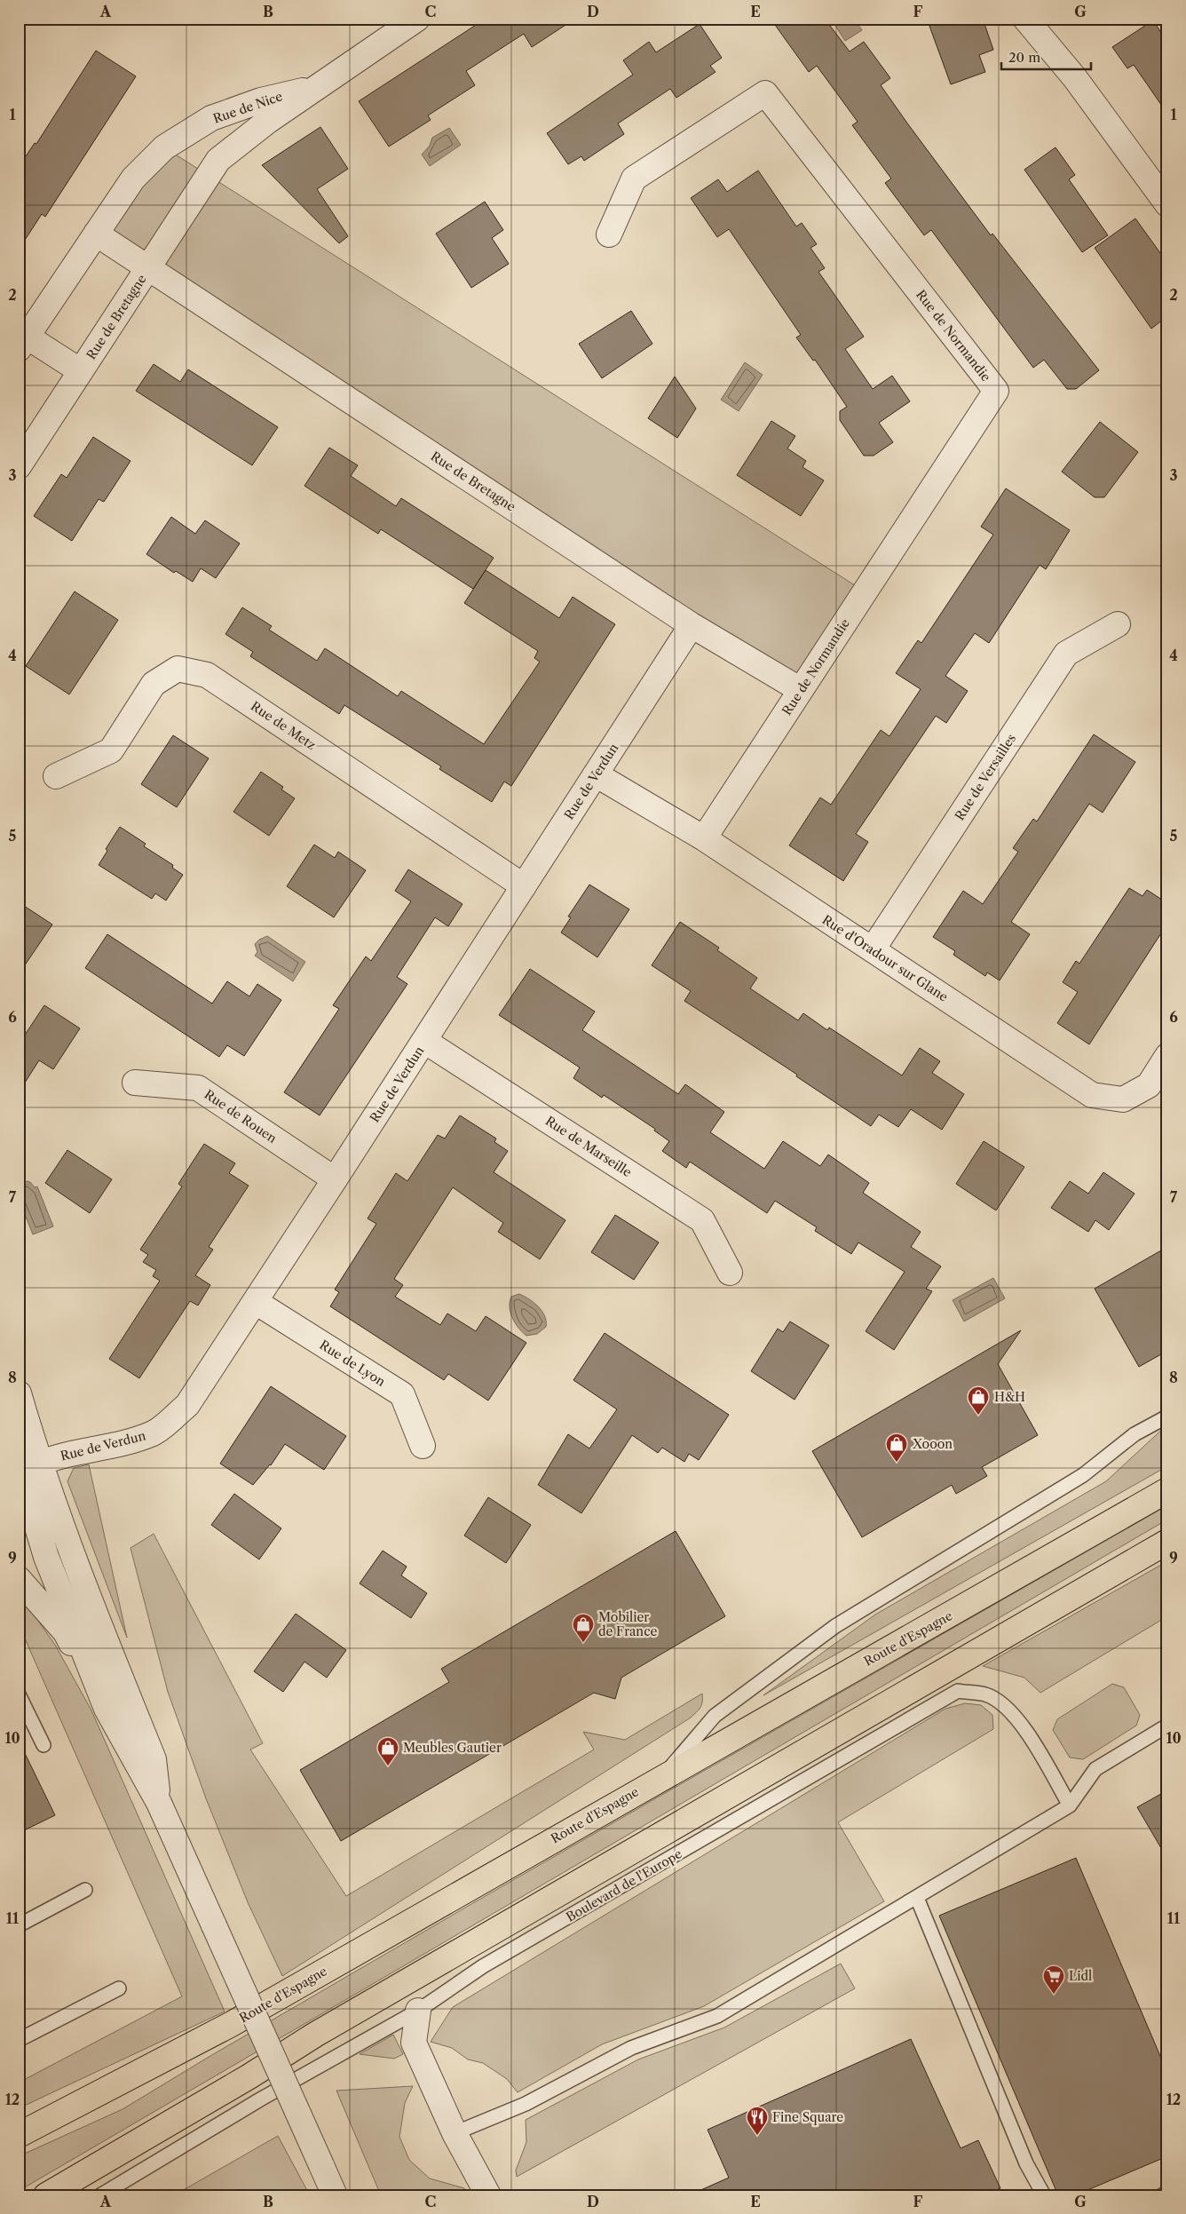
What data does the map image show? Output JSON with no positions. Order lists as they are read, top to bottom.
{
  "streets": {
    "main road": ["Route d'Espagne"],
    "street": [
      "Rue de Nice",
      "Rue de Bretagne",
      "Rue de Normandie",
      "Rue de Metz",
      "Rue de Versailles",
      "Rue de Verdun",
      "Rue d'Oradour sur Glane",
      "Rue de Rouen",
      "Rue de Marseille",
      "Rue de Lyon"
    ],
    "lane": ["Boulevard de l'Europe"]
  },
  "crossings": [
    ["Rue de Nice", "Rue de Bretagne"],
    ["Rue de Bretagne", "Rue de Normandie"],
    ["Rue de Bretagne", "Rue de Verdun"],
    ["Rue de Normandie", "Rue d'Oradour sur Glane"],
    ["Rue de Metz", "Rue de Verdun"],
    ["Rue de Versailles", "Rue d'Oradour sur Glane"],
    ["Rue de Verdun", "Rue d'Oradour sur Glane"],
    ["Rue de Verdun", "Rue de Rouen"],
    ["Rue de Verdun", "Rue de Marseille"],
    ["Rue de Verdun", "Rue de Lyon"]
  ],
  "places": {
    "shop": [
      "H&H",
      "Xooon",
      "Mobilier de France",
      "Meubles Gautier"
    ],
    "supermarket": ["Lidl"],
    "restaurant": ["Fine Square"]
  },
  "scale_bar": "20 m",
  "grid": {
    "columns": [
      "A",
      "B",
      "C",
      "D",
      "E",
      "F",
      "G"
    ],
    "rows": [
      "1",
      "2",
      "3",
      "4",
      "5",
      "6",
      "7",
      "8",
      "9",
      "10",
      "11",
      "12"
    ]
  }
}
